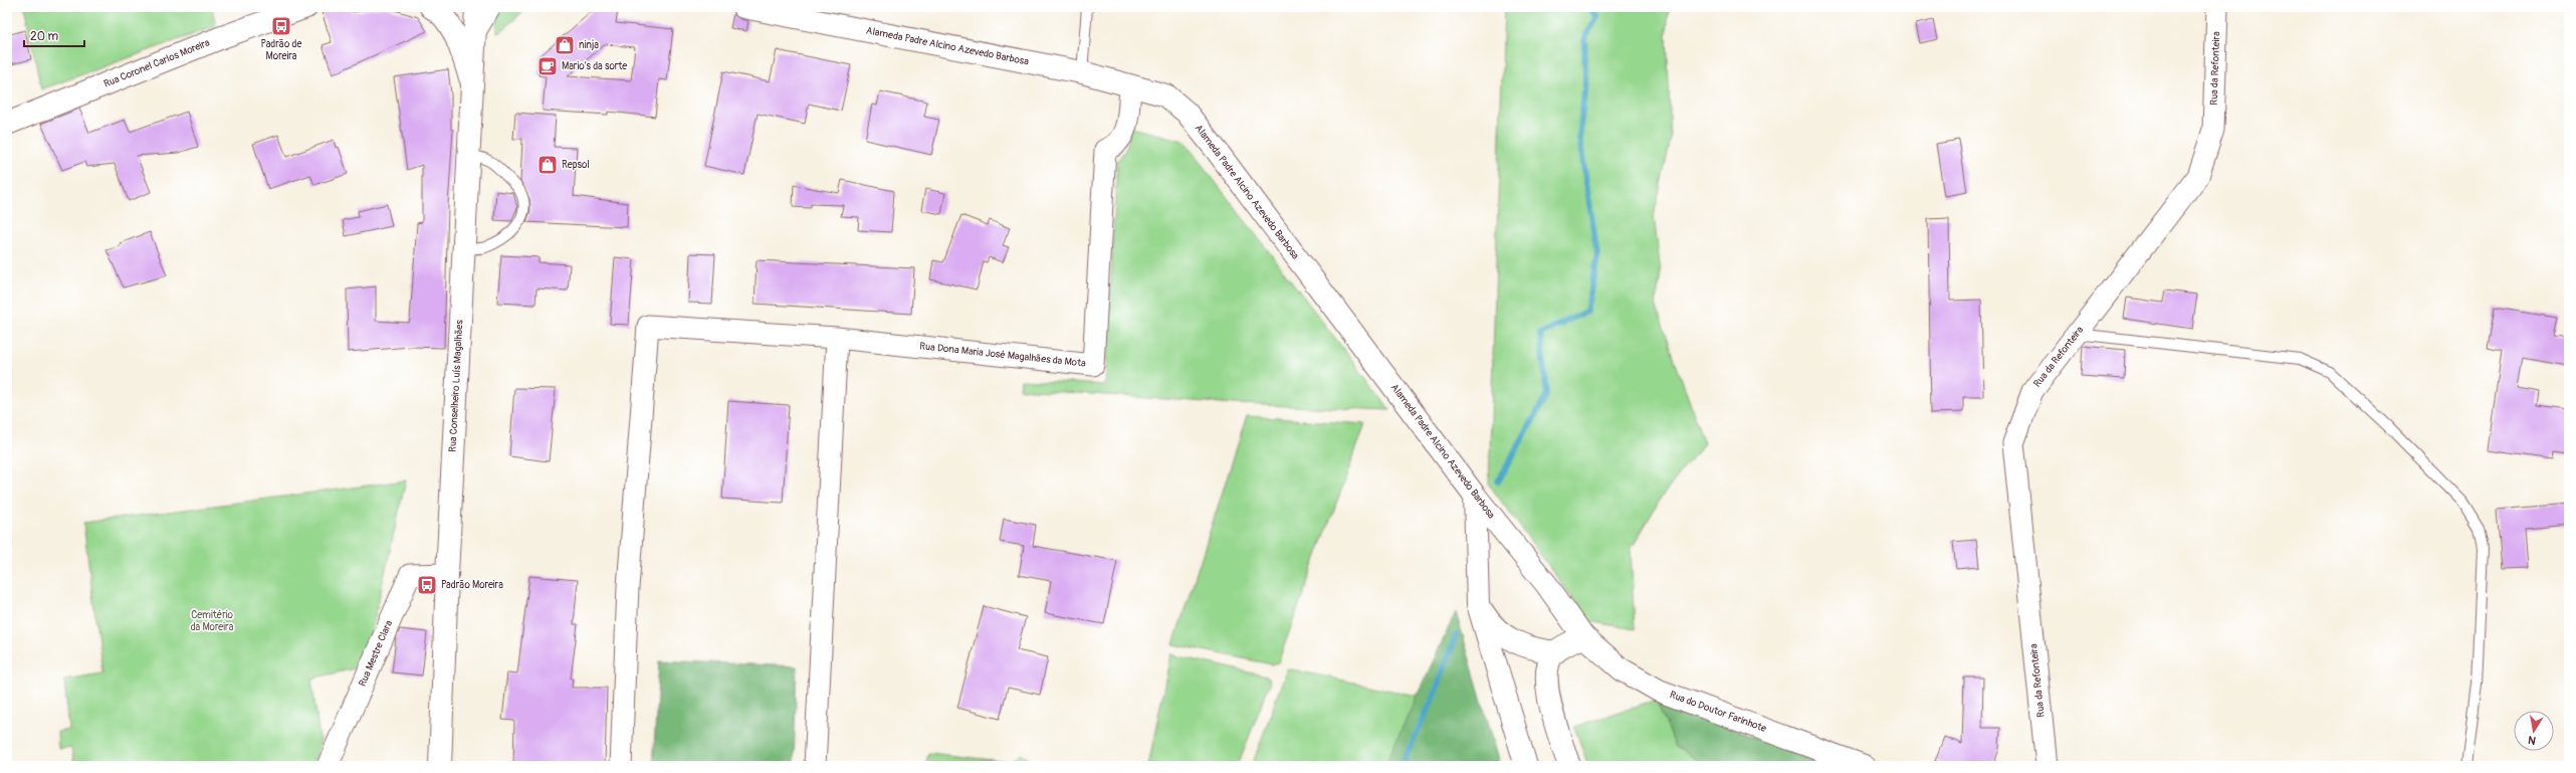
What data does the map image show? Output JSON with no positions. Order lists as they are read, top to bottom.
{
  "streets": {
    "main road": [
      "Alameda Padre Alcino Azevedo Barbosa",
      "Rua Coronel Carlos Moreira",
      "Rua Conselheiro Luís Magalhães",
      "Rua do Doutor Farinhote"
    ],
    "street": ["Rua da Refonteira", "Rua Dona Maria José Magalhães da Mota", "Rua Mestre Clara"]
  },
  "crossings": [
    ["Alameda Padre Alcino Azevedo Barbosa", "Rua Dona Maria José Magalhães da Mota"],
    ["Alameda Padre Alcino Azevedo Barbosa", "Rua do Doutor Farinhote"],
    ["Rua Conselheiro Luís Magalhães", "Rua Mestre Clara"]
  ],
  "parks": ["Cemitério da Moreira"],
  "places": {
    "bus stop": ["Padrão de Moreira", "Padrão Moreira"],
    "shop": ["ninja", "Repsol"],
    "cafe": ["Mario's da sorte"]
  },
  "scale_bar": "20 m",
  "north": "bottom"
}
